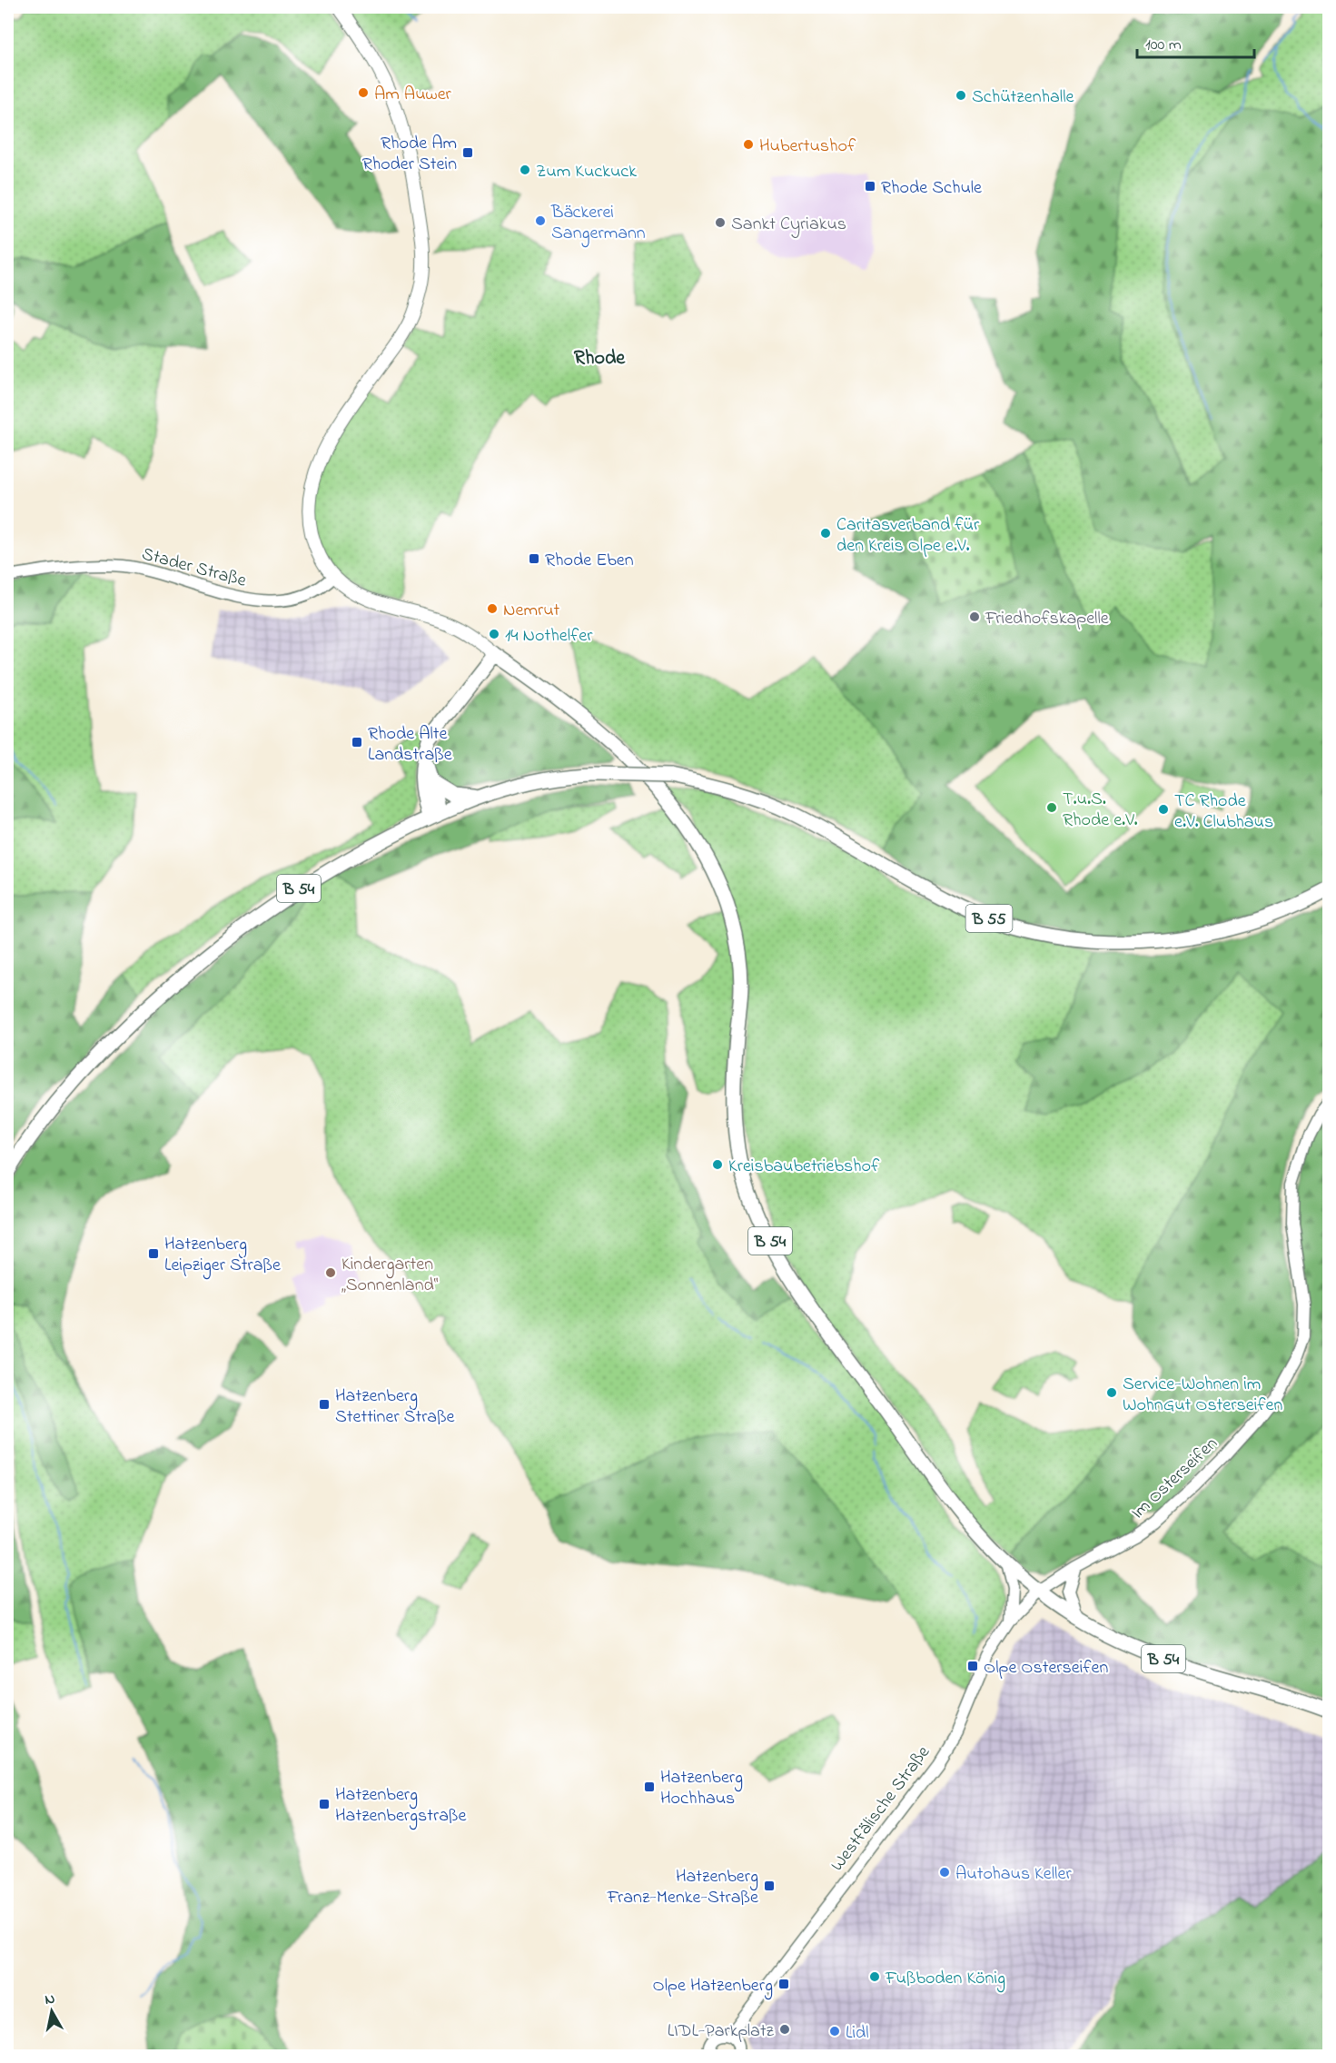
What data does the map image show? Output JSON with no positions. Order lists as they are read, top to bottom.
{
  "streets": {
    "main road": ["B 54", "B 55"],
    "street": ["Stader Straße", "Im Osterseifen", "Westfälische Straße"]
  },
  "crossings": [
    ["B 54", "B 55"],
    ["B 54", "Im Osterseifen"],
    ["B 54", "Westfälische Straße"],
    ["Im Osterseifen", "Westfälische Straße"]
  ],
  "districts": ["Rhode"],
  "places": {
    "other": [
      "Am Auwer",
      "Schützenhalle",
      "Hubertushof",
      "Zum Kuckuck",
      "Bäckerei Sangermann",
      "Sankt Cyriakus",
      "Caritasverband für den Kreis Olpe e.V.",
      "Nemrut",
      "Friedhofskapelle",
      "14 Nothelfer",
      "T.u.S. Rhode e.V.",
      "TC Rhode e.V. Clubhaus",
      "Kreisbaubetriebshof",
      "Kindergarten „Sonnenland“",
      "Service-Wohnen im WohnGut Osterseifen",
      "Autohaus Keller",
      "Fußboden König",
      "LIDL-Parkplatz",
      "Lidl"
    ],
    "transit": [
      "Rhode Am Rhoder Stein",
      "Rhode Schule",
      "Rhode Eben",
      "Rhode Alte Landstraße",
      "Hatzenberg Leipziger Straße",
      "Hatzenberg Stettiner Straße",
      "Olpe Osterseifen",
      "Hatzenberg Hochhaus",
      "Hatzenberg Hatzenbergstraße",
      "Hatzenberg Franz-Menke-Straße",
      "Olpe Hatzenberg"
    ]
  },
  "scale_bar": "100 m",
  "north": "top"
}
